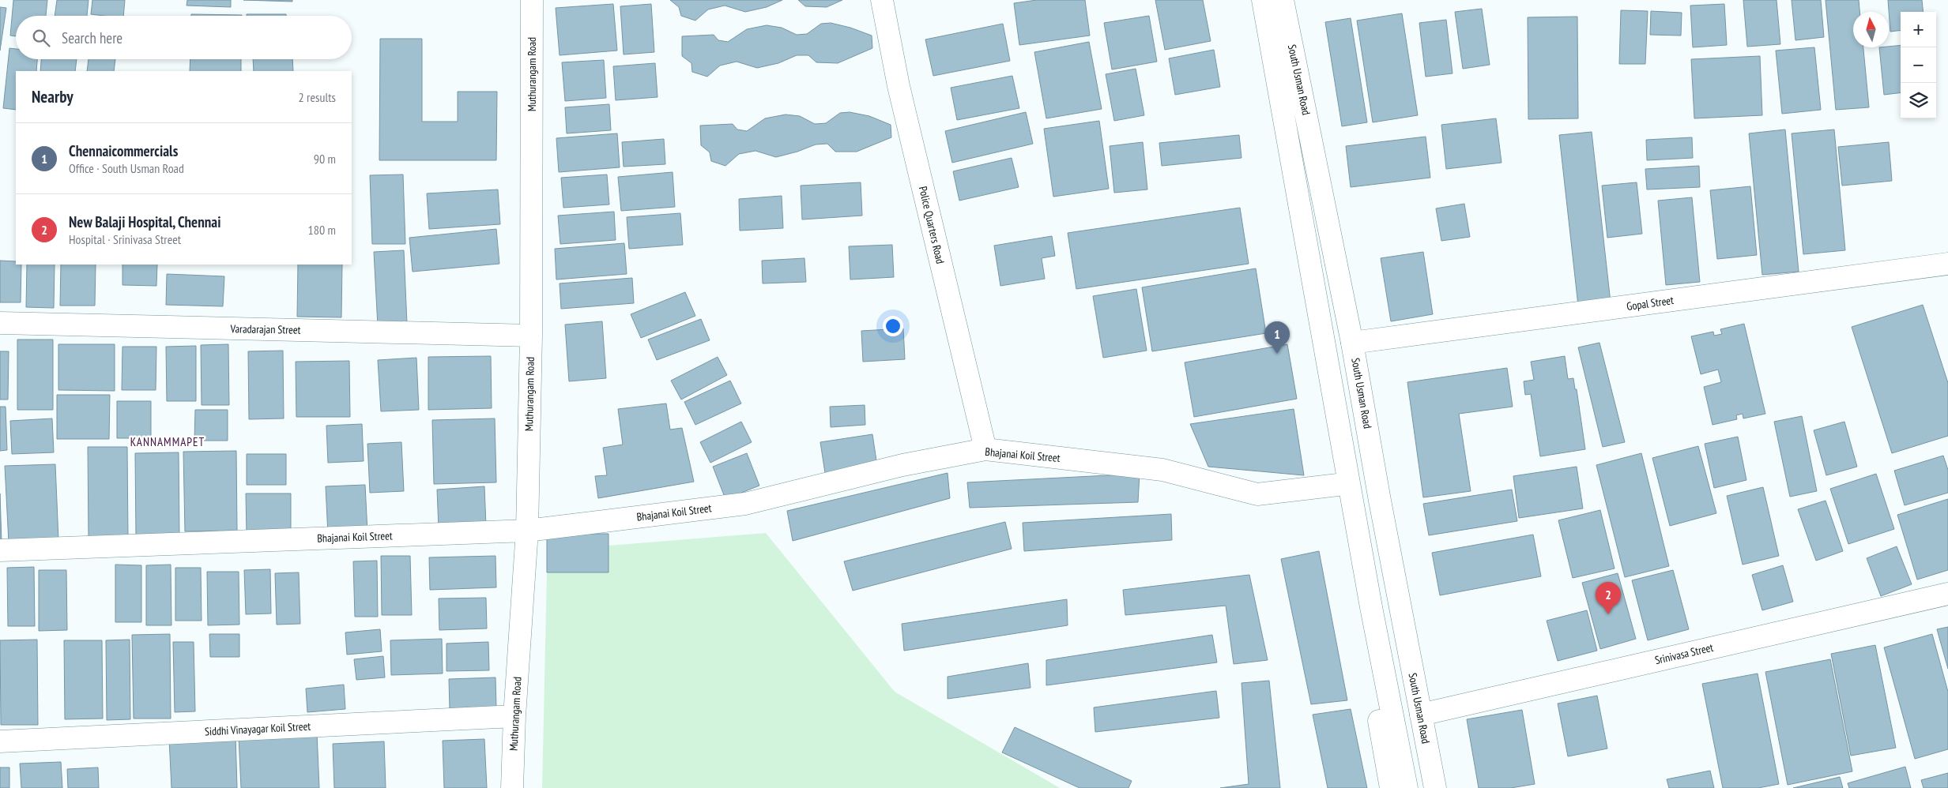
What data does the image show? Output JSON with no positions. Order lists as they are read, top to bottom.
{
  "streets": {
    "street": [
      "Muthurangam Road",
      "South Usman Road",
      "Police Quarters Road",
      "Gopal Street",
      "Varadarajan Street",
      "Bhajanai Koil Street",
      "Srinivasa Street",
      "Siddhi Vinayagar Koil Street"
    ]
  },
  "crossings": [
    ["Muthurangam Road", "Varadarajan Street"],
    ["Muthurangam Road", "Bhajanai Koil Street"],
    ["Muthurangam Road", "Siddhi Vinayagar Koil Street"],
    ["South Usman Road", "Gopal Street"],
    ["South Usman Road", "Srinivasa Street"],
    ["Police Quarters Road", "Bhajanai Koil Street"]
  ],
  "districts": ["KANNAMMAPET"],
  "north": "top",
  "page": {
    "map_buttons": ["+", "−"],
    "search": "Search here",
    "heading": ["Nearby", "2 results"],
    "list": [
      {
        "mark": "1",
        "name": "Chennaicommercials",
        "note": "Office · South Usman Road",
        "value": "90 m"
      },
      {
        "mark": "2",
        "name": "New Balaji Hospital, Chennai",
        "note": "Hospital · Srinivasa Street",
        "value": "180 m"
      }
    ],
    "pins": ["1", "2"]
  }
}
